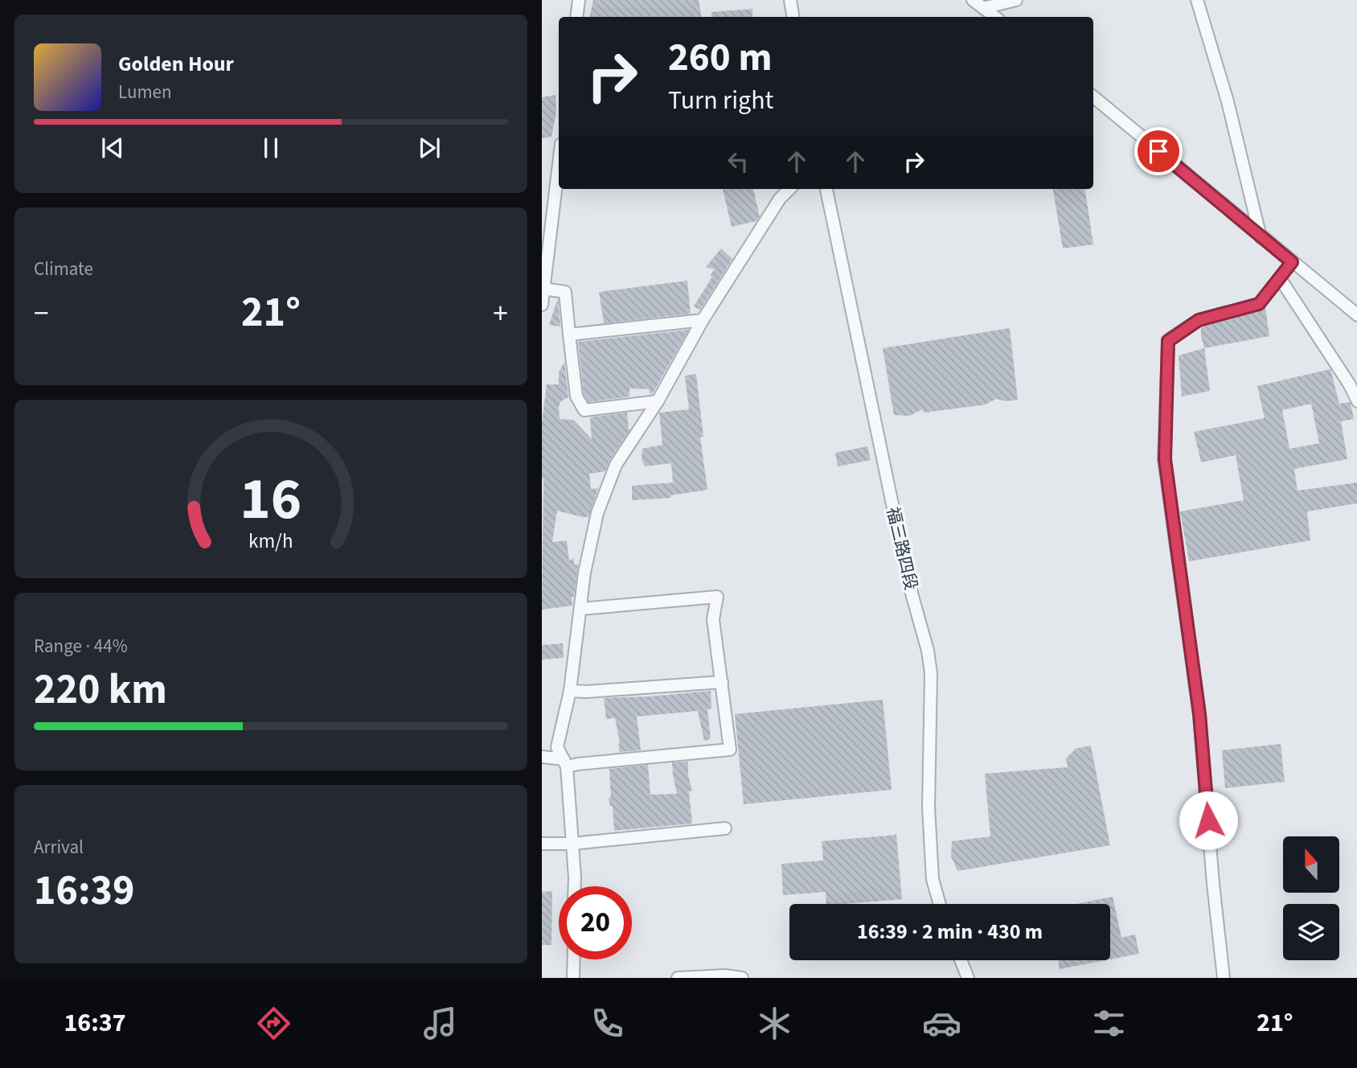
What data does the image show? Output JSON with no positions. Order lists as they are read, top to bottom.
{
  "streets": {
    "street": ["福三路四段"]
  },
  "north": "top",
  "page": {
    "turn": ["260 m", "Turn right"],
    "song": ["Golden Hour", "Lumen"],
    "tile": [
      "Climate",
      ["Range · 44%", "220 km"],
      ["Arrival", "16:39"]
    ],
    "heat": ["−", "21°", "+"],
    "limit": "20",
    "trip": "16:39 · 2 min · 430 m",
    "tabs": ["16:37", "21°"],
    "gauge": ["16", "km/h"]
  }
}
